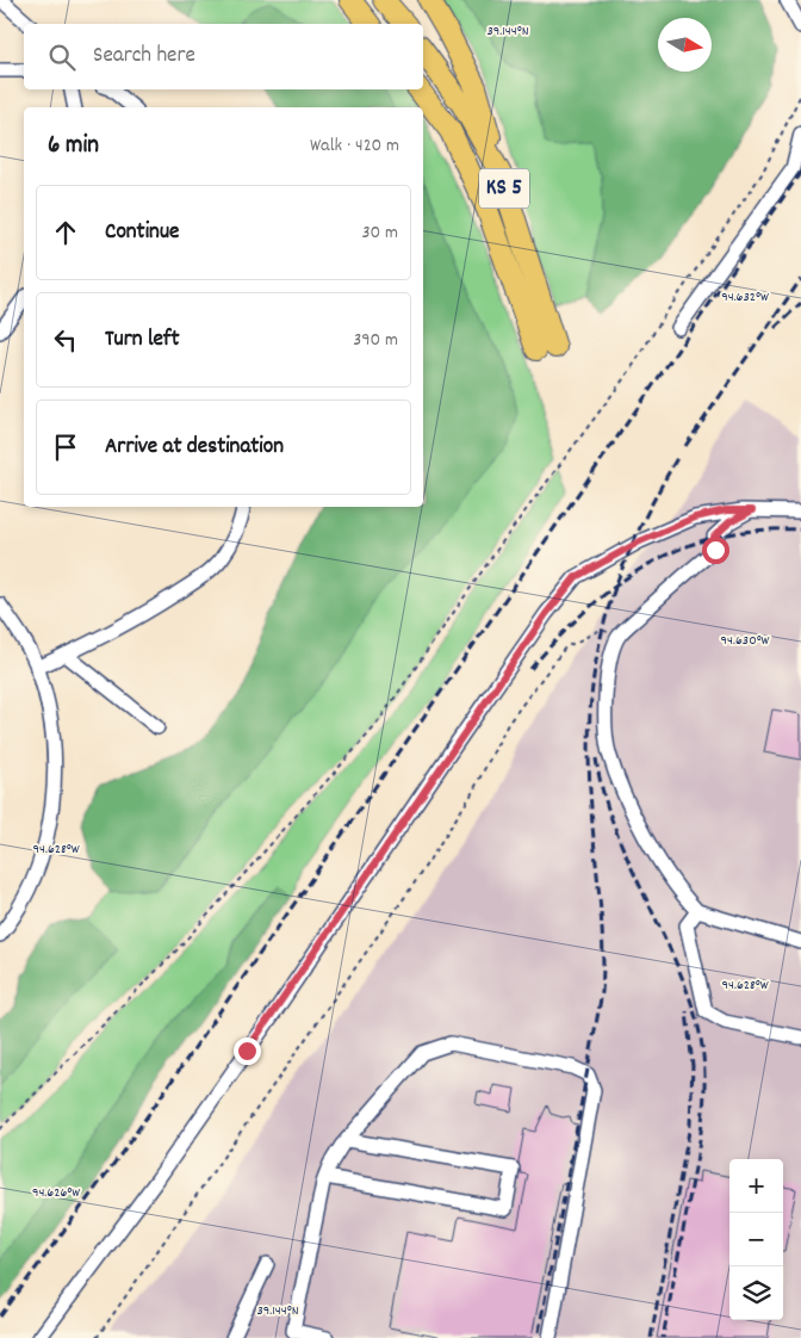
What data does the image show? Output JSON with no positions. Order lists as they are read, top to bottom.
{
  "streets": {
    "highway": ["KS 5"]
  },
  "north": "right",
  "page": {
    "search": "Search here",
    "heading": ["6 min", "Walk · 420 m"],
    "list": [
      ["Continue", "30 m"],
      ["Turn left", "390 m"],
      "Arrive at destination"
    ],
    "map_buttons": ["+", "−"]
  },
  "coordinates": [
    "39.144°N",
    "94.632°W",
    "94.630°W",
    "94.628°W",
    "94.626°W"
  ]
}
